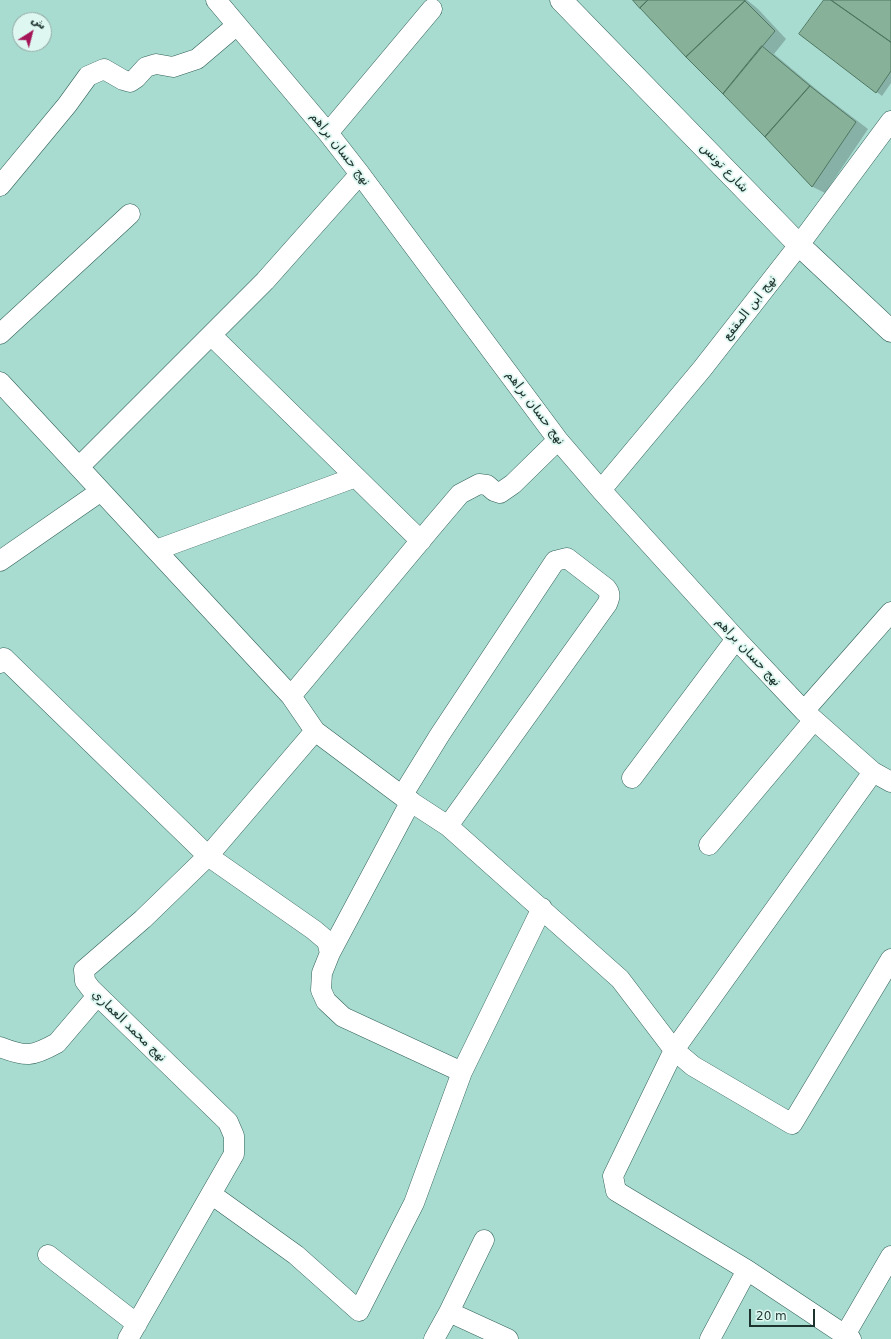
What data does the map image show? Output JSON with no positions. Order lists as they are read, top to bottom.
{
  "streets": {
    "main road": ["شارع تونس"],
    "street": ["نهج حسان براهم", "نهج ابن المقفع", "نهج محمد العماري"]
  },
  "crossings": [
    ["نهج حسان براهم", "نهج ابن المقفع"],
    ["شارع تونس", "نهج ابن المقفع"]
  ],
  "scale_bar": "20 m",
  "north": "top right"
}
